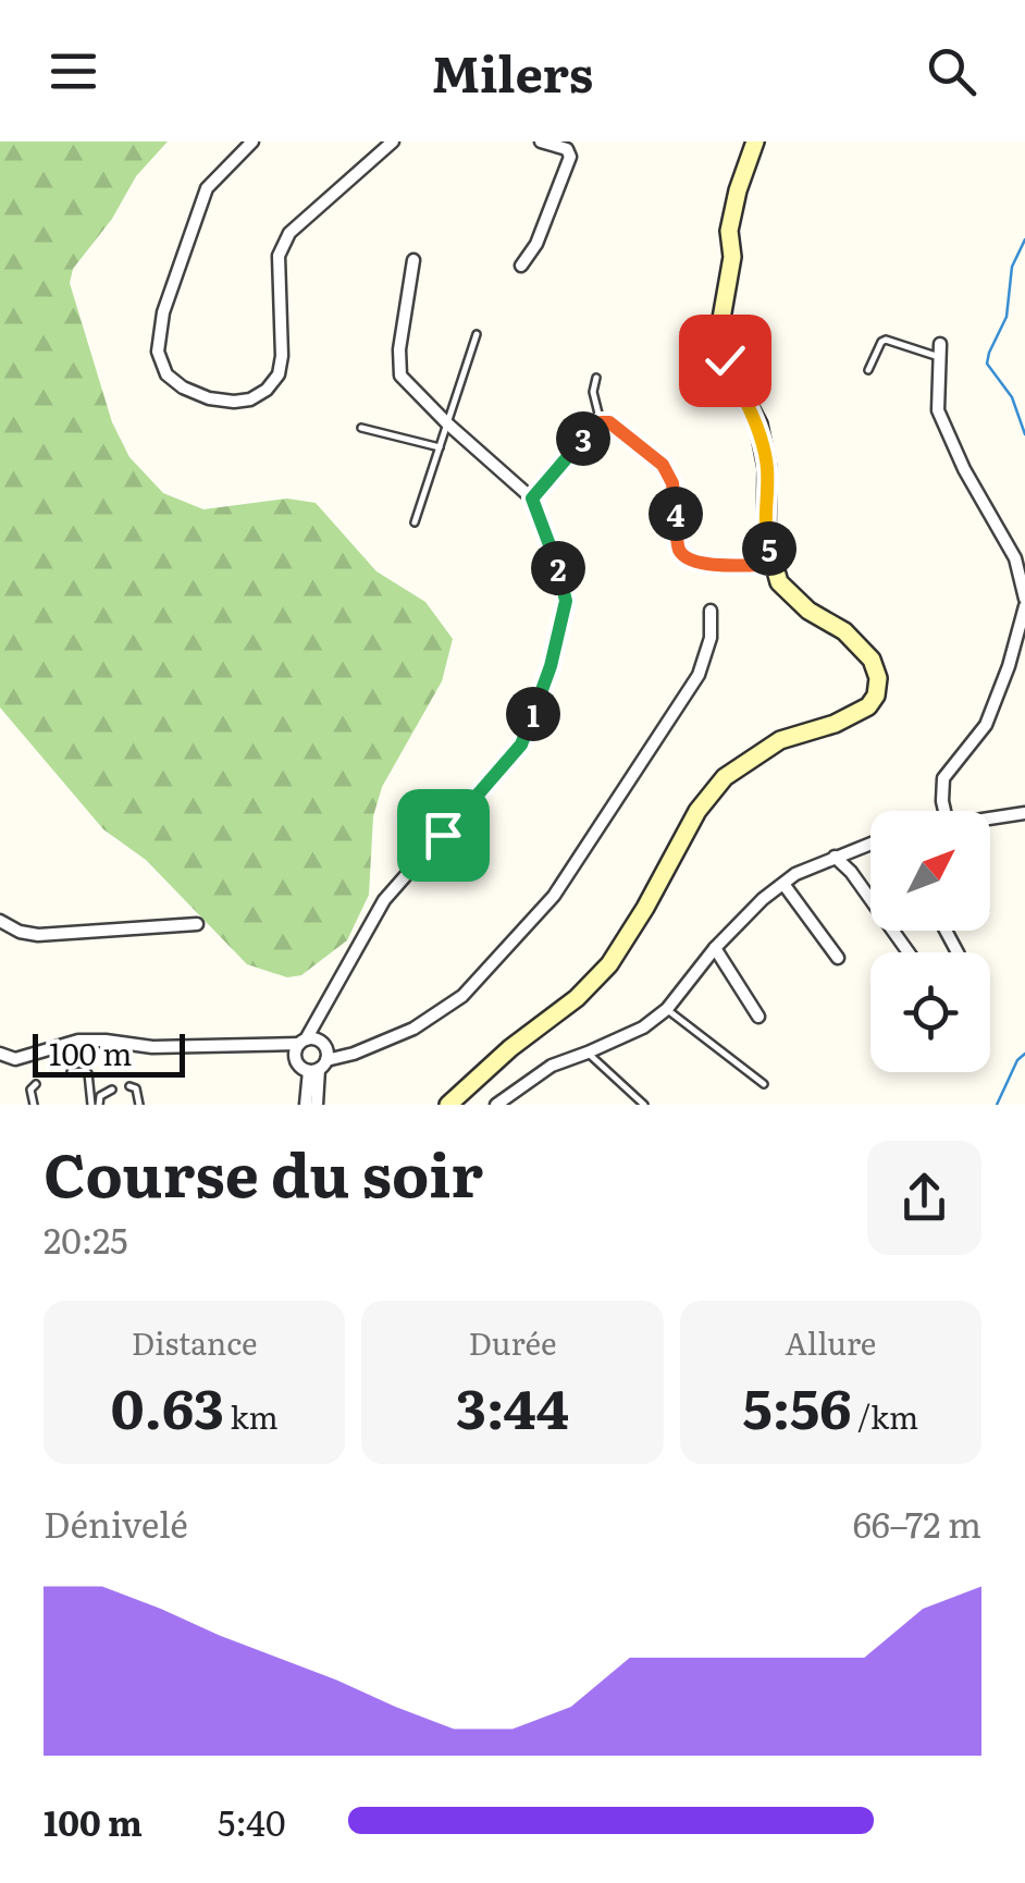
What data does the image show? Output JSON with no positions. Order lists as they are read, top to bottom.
{
  "scale_bar": "100 m",
  "north": "top right",
  "page": {
    "header": "Milers",
    "pins": [
      "3",
      "4",
      "5",
      "2",
      "1"
    ],
    "scale": "100 m",
    "heading": ["Course du soir", "20:25"],
    "stats": [
      ["Distance", "0.63 km"],
      ["Durée", "3:44"],
      ["Allure", "5:56 /km"]
    ],
    "chart": ["Dénivelé", "66–72 m"],
    "list": [
      {
        "name": "100 m",
        "note": "5:40"
      }
    ]
  }
}
